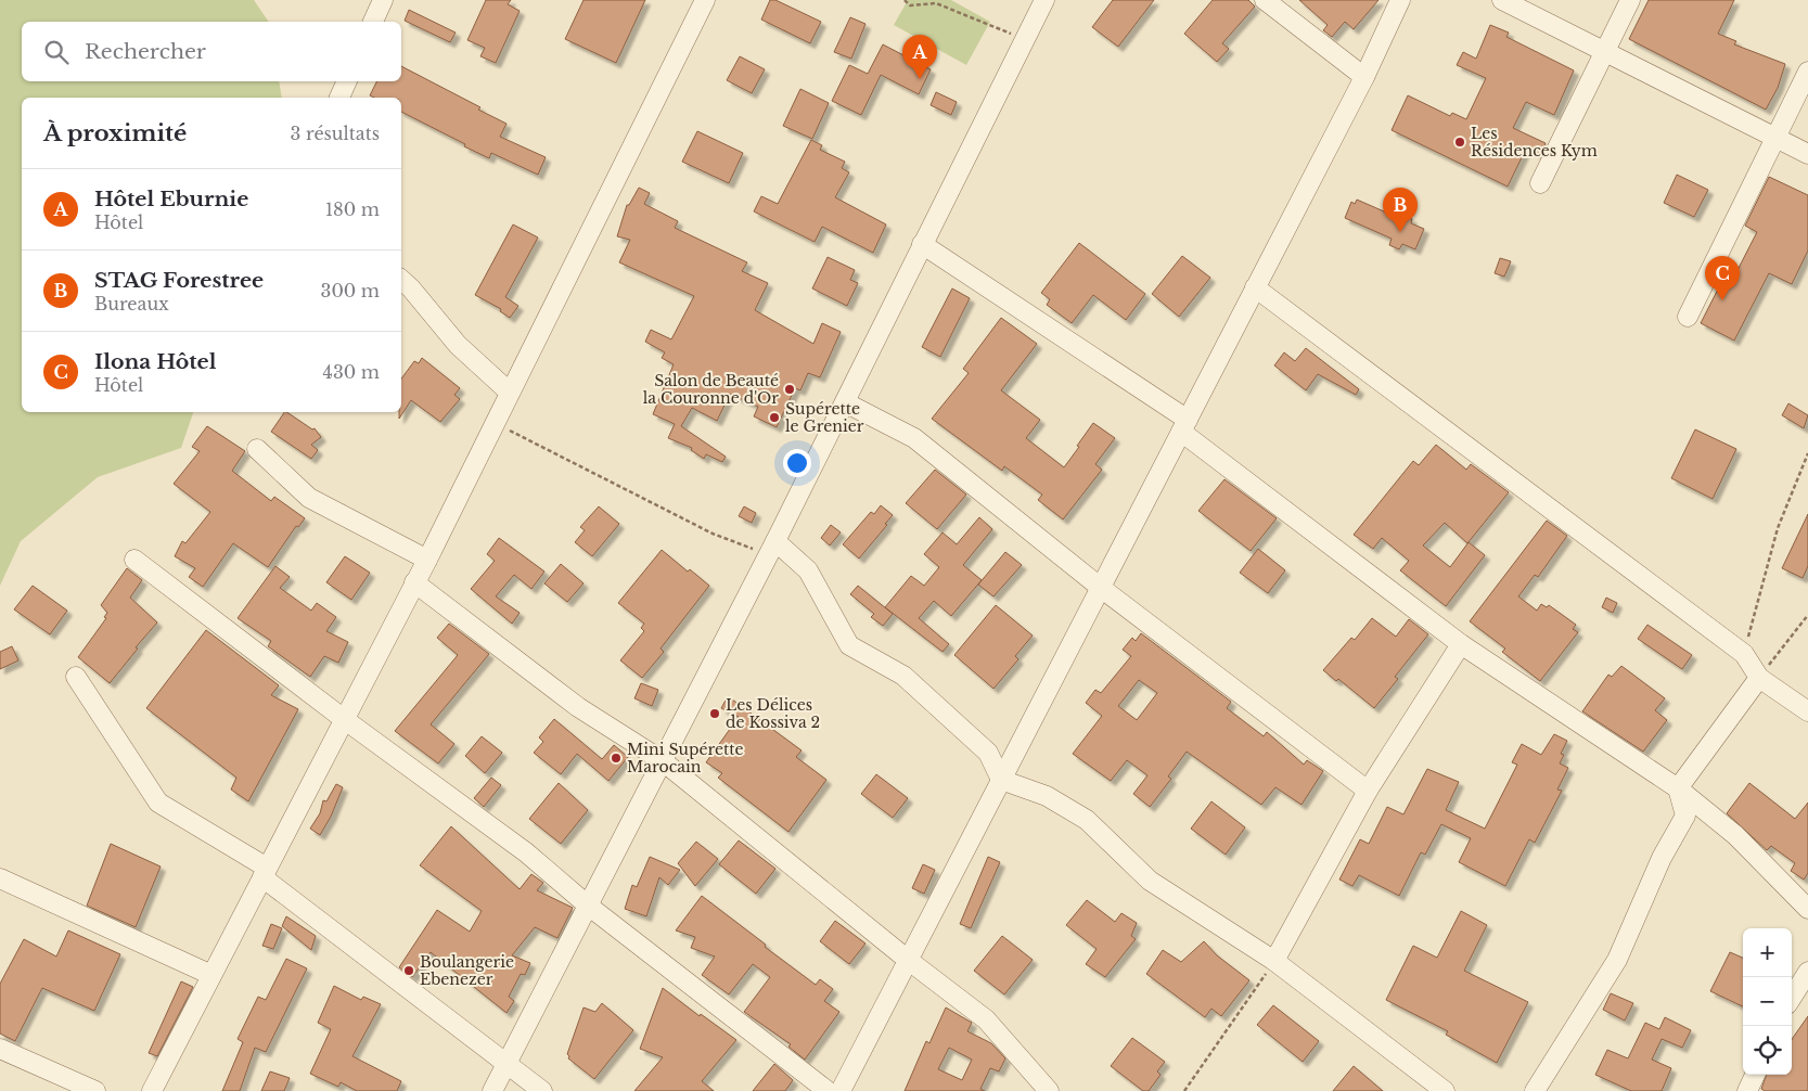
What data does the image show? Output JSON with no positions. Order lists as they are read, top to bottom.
{
  "places": [
    "Les Résidences Kym",
    "Salon de Beauté la Couronne d'Or",
    "Supérette le Grenier",
    "Les Délices de Kossiva 2",
    "Mini Supérette Marocain",
    "Boulangerie Ebenezer"
  ],
  "page": {
    "search": "Rechercher",
    "pins": ["A", "B", "C"],
    "heading": ["À proximité", "3 résultats"],
    "list": [
      {
        "mark": "A",
        "name": "Hôtel Eburnie",
        "note": "Hôtel",
        "value": "180 m"
      },
      {
        "mark": "B",
        "name": "STAG Forestree",
        "note": "Bureaux",
        "value": "300 m"
      },
      {
        "mark": "C",
        "name": "Ilona Hôtel",
        "note": "Hôtel",
        "value": "430 m"
      }
    ],
    "map_buttons": ["+", "−"]
  }
}
